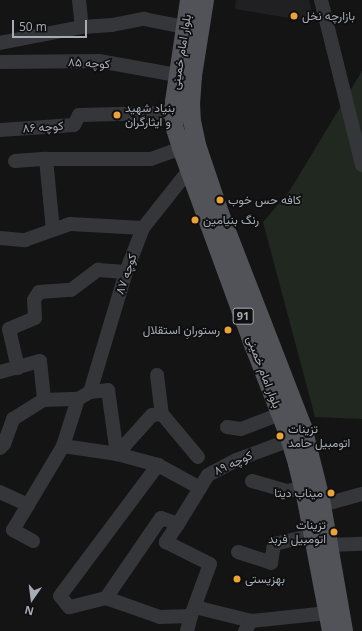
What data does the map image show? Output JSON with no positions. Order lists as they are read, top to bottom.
{
  "streets": {
    "main road": ["بلوار امام خمینی", "91"],
    "street": [
      "کوچه ۸۵",
      "کوچه ۸۶",
      "کوچه ۸۷",
      "کوچه ۸۹"
    ]
  },
  "crossings": [
    ["بلوار امام خمینی", "کوچه ۸۵"],
    ["بلوار امام خمینی", "کوچه ۸۶"],
    ["بلوار امام خمینی", "کوچه ۸۷"],
    ["بلوار امام خمینی", "کوچه ۸۹"]
  ],
  "places": [
    "بازارچه نخل",
    "بنیاد شهید و ایثارگران",
    "کافه حس خوب",
    "رنگ بنیامین",
    "رستورانِ استقلال",
    "تزینات اتومبیل حامد",
    "میناب دیتا",
    "تزینات اتومبیل فربد",
    "بهزیستی"
  ],
  "scale_bar": "50 m",
  "north": "bottom"
}
